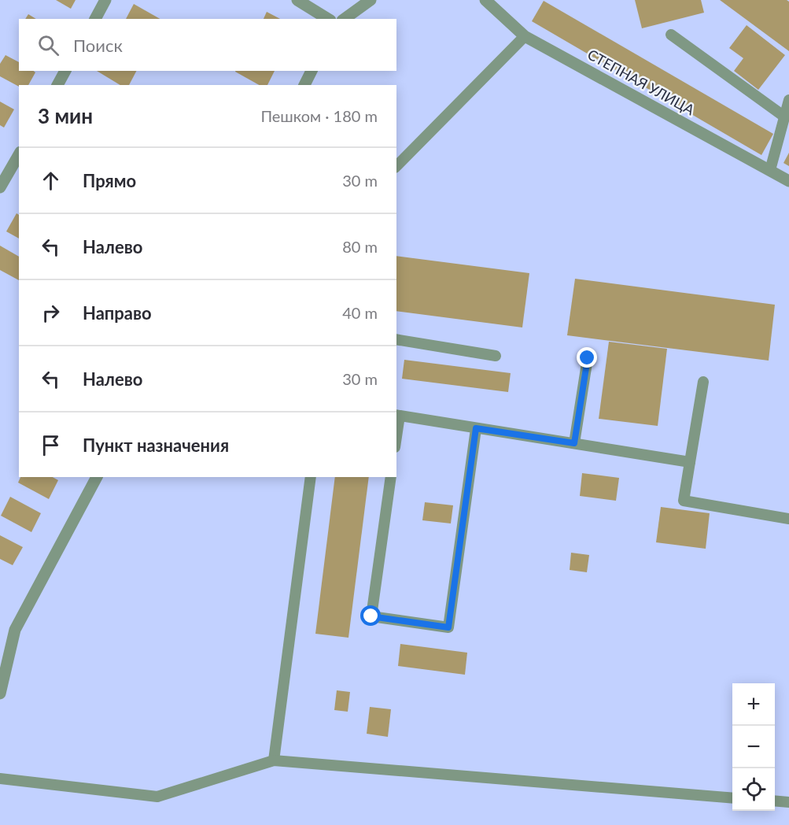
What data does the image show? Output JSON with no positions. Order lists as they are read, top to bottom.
{
  "streets": {
    "street": ["СТЕПНАЯ УЛИЦА"]
  },
  "page": {
    "search": "Поиск",
    "heading": ["3 мин", "Пешком · 180 m"],
    "list": [
      ["Прямо", "30 m"],
      ["Налево", "80 m"],
      ["Направо", "40 m"],
      ["Налево", "30 m"],
      "Пункт назначения"
    ],
    "map_buttons": ["+", "−"]
  }
}
